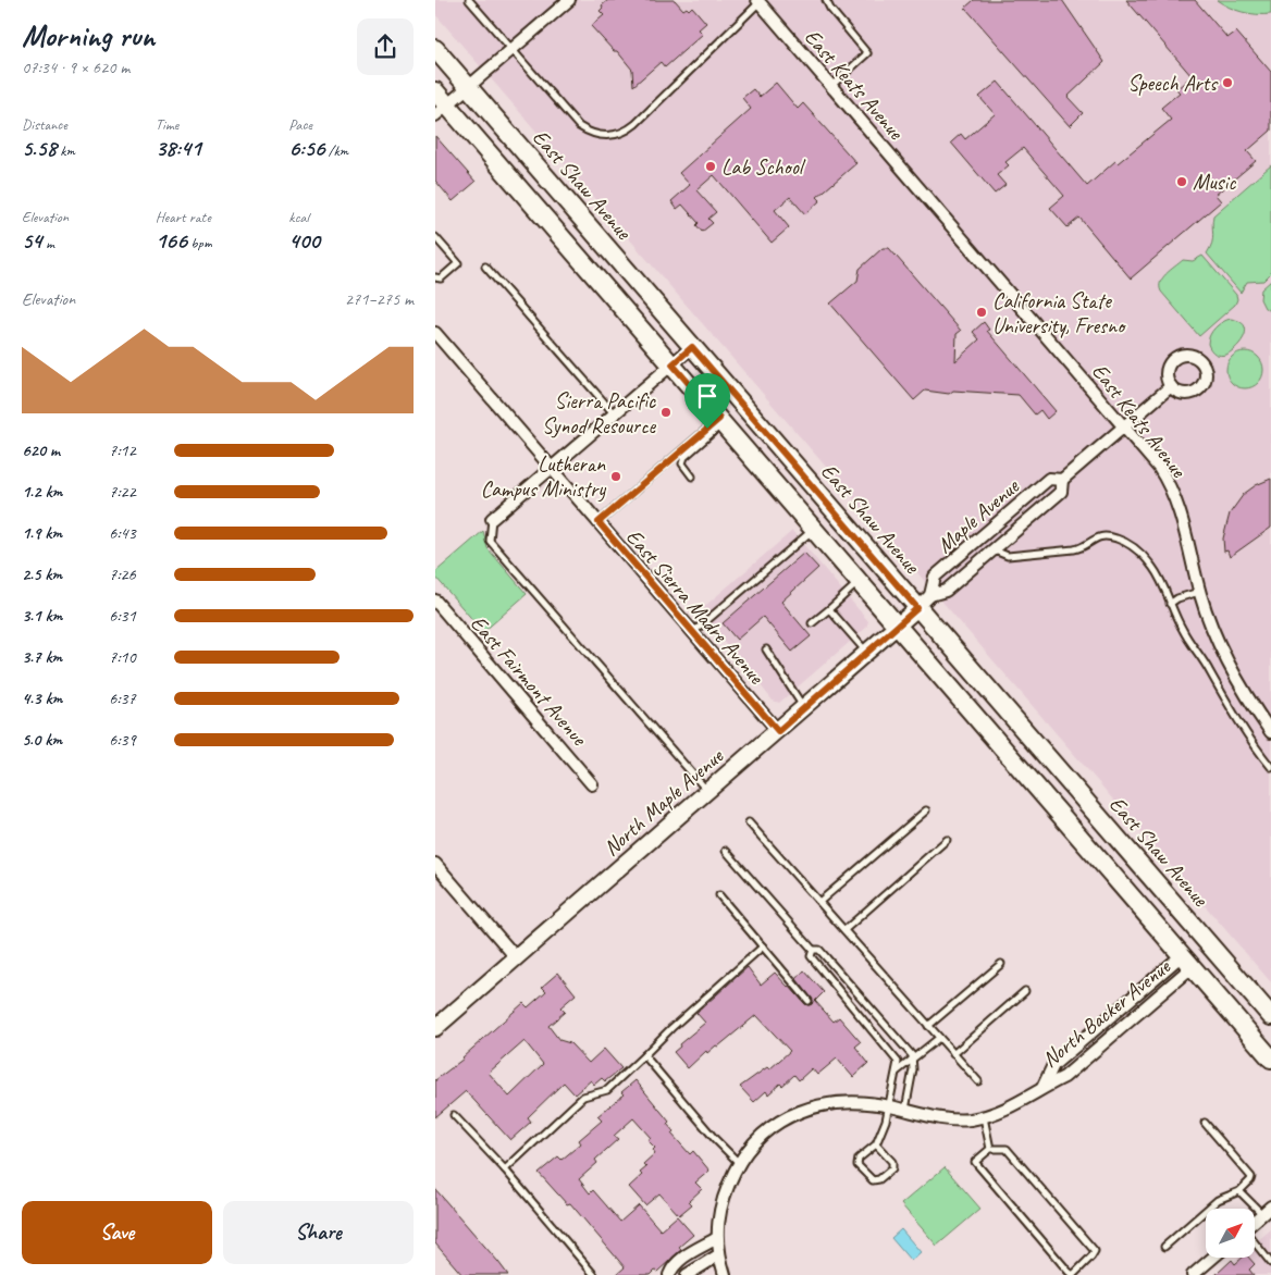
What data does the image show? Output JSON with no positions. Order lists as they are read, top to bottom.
{
  "streets": {
    "main road": ["East Shaw Avenue"],
    "street": [
      "East Keats Avenue",
      "Maple Avenue",
      "East Sierra Madre Avenue",
      "East Fairmont Avenue",
      "North Maple Avenue",
      "North Backer Avenue"
    ]
  },
  "crossings": [
    ["East Keats Avenue", "Maple Avenue"],
    ["East Shaw Avenue", "Maple Avenue"],
    ["East Shaw Avenue", "North Maple Avenue"],
    ["Maple Avenue", "North Maple Avenue"],
    ["East Sierra Madre Avenue", "North Maple Avenue"]
  ],
  "places": [
    "Speech Arts",
    "Lab School",
    "Music",
    "California State University, Fresno",
    "Sierra Pacific Synod Resource",
    "Lutheran Campus Ministry"
  ],
  "north": "top right",
  "page": {
    "heading": ["Morning run", "07:34 · 9 × 620 m"],
    "stats": [
      ["Distance", "5.58 km"],
      ["Time", "38:41"],
      ["Pace", "6:56 /km"],
      ["Elevation", "54 m"],
      ["Heart rate", "166 bpm"],
      ["kcal", "400"]
    ],
    "chart": ["Elevation", "271–275 m"],
    "list": [
      {
        "name": "620 m",
        "note": "7:12"
      },
      {
        "name": "1.2 km",
        "note": "7:22"
      },
      {
        "name": "1.9 km",
        "note": "6:43"
      },
      {
        "name": "2.5 km",
        "note": "7:26"
      },
      {
        "name": "3.1 km",
        "note": "6:31"
      },
      {
        "name": "3.7 km",
        "note": "7:10"
      },
      {
        "name": "4.3 km",
        "note": "6:37"
      },
      {
        "name": "5.0 km",
        "note": "6:39"
      }
    ],
    "buttons": ["Save", "Share"]
  }
}
